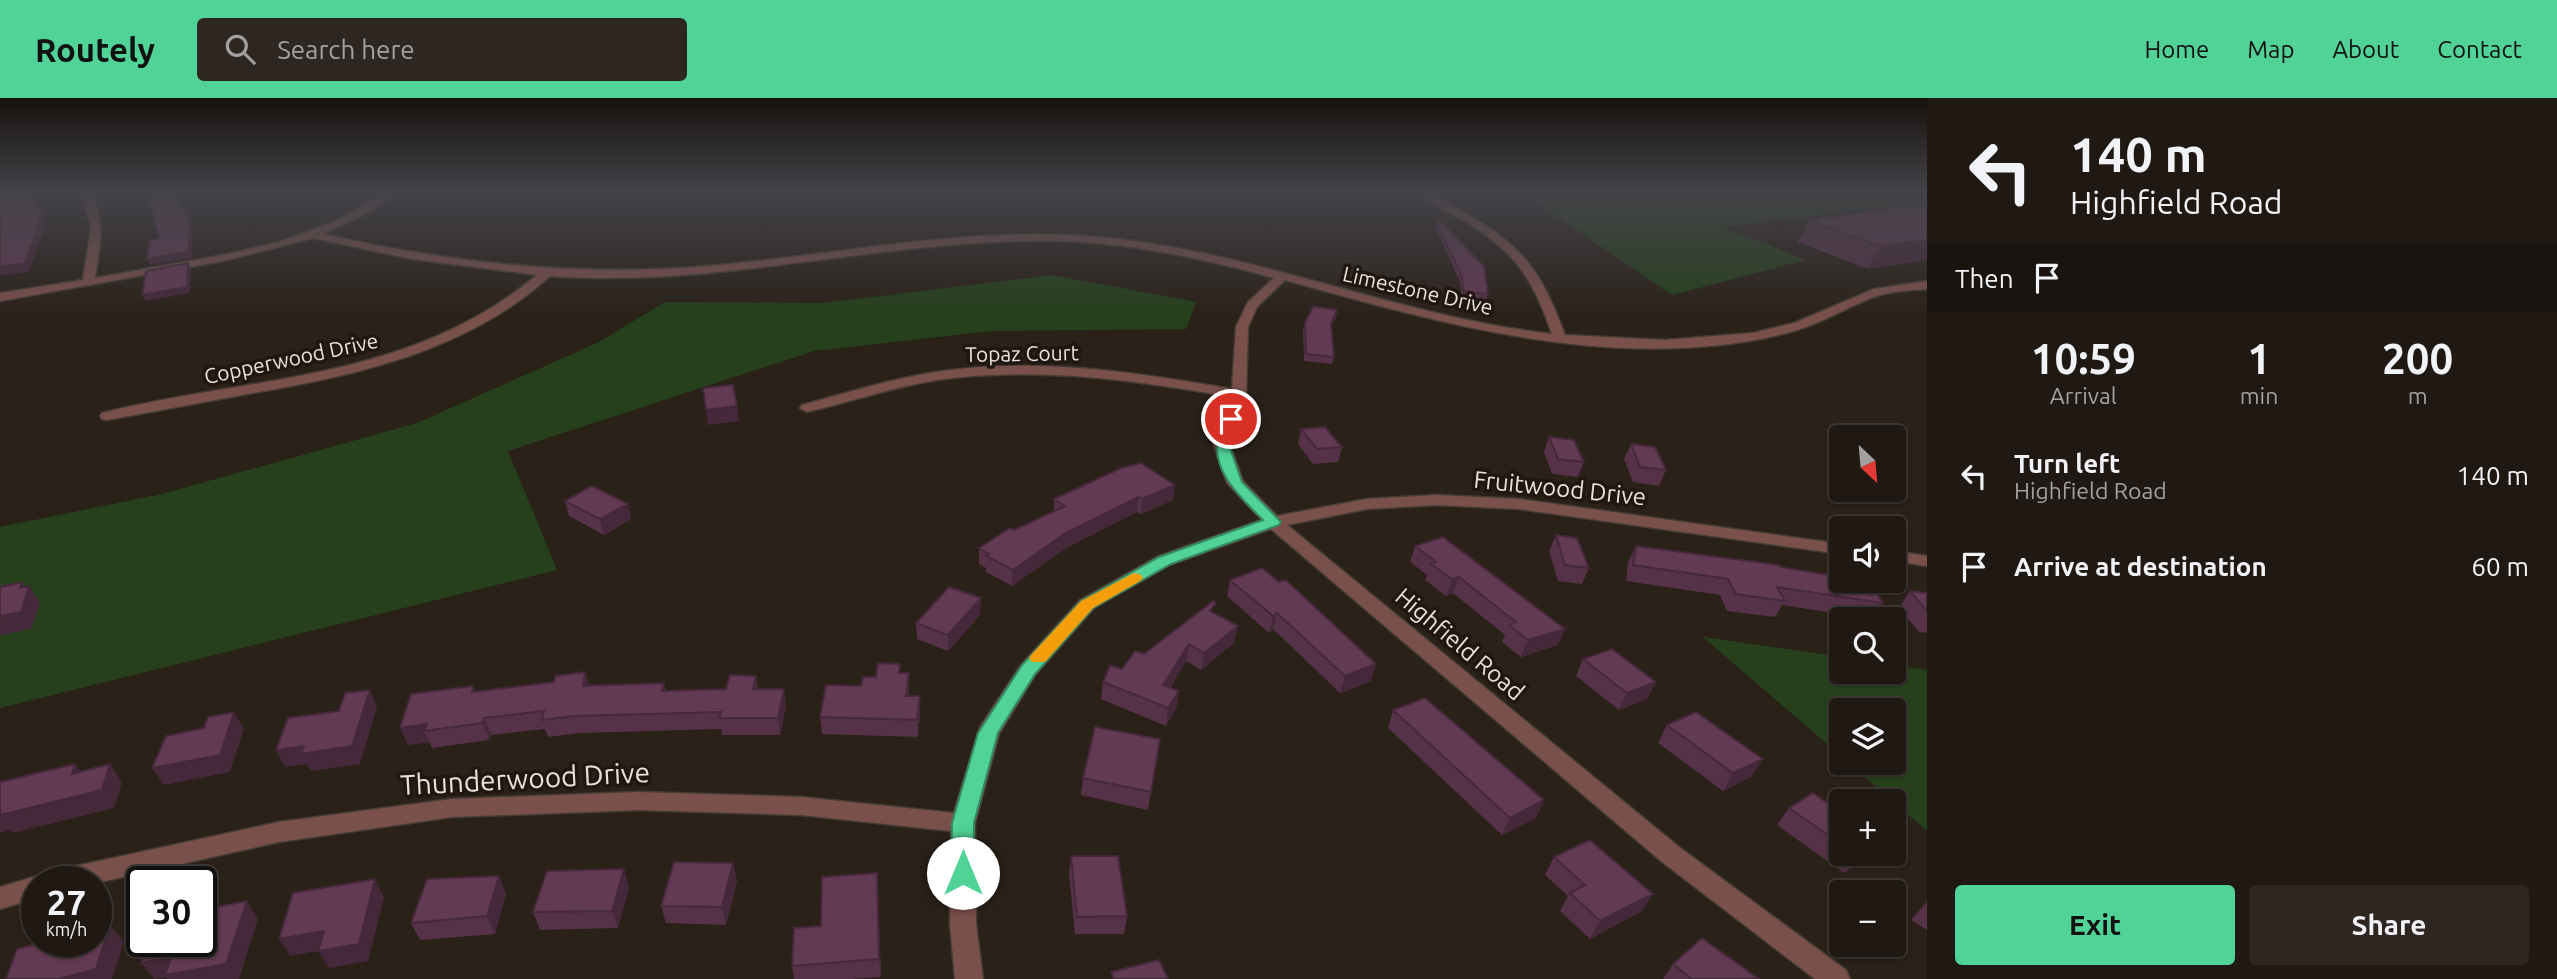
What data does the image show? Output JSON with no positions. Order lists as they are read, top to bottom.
{
  "streets": {
    "street": [
      "Limestone Drive",
      "Topaz Court",
      "Copperwood Drive",
      "Fruitwood Drive",
      "Highfield Road",
      "Thunderwood Drive"
    ]
  },
  "crossings": [
    ["Limestone Drive", "Copperwood Drive"],
    ["Limestone Drive", "Highfield Road"],
    ["Topaz Court", "Highfield Road"],
    ["Fruitwood Drive", "Highfield Road"],
    ["Fruitwood Drive", "Thunderwood Drive"]
  ],
  "north": "bottom right",
  "page": {
    "header": "Routely",
    "search": "Search here",
    "nav": [
      "Home",
      "Map",
      "About",
      "Contact"
    ],
    "turn": ["140 m", "Highfield Road"],
    "then": "Then",
    "eta": [
      "10:59",
      "Arrival",
      "1",
      "min",
      "200",
      "m"
    ],
    "map_buttons": ["+", "−"],
    "list": [
      {
        "name": "Turn left",
        "note": "Highfield Road",
        "value": "140 m"
      },
      {
        "name": "Arrive at destination",
        "value": "60 m"
      }
    ],
    "speed": "27 km/h",
    "limit": "30",
    "buttons": ["Exit", "Share"]
  }
}
